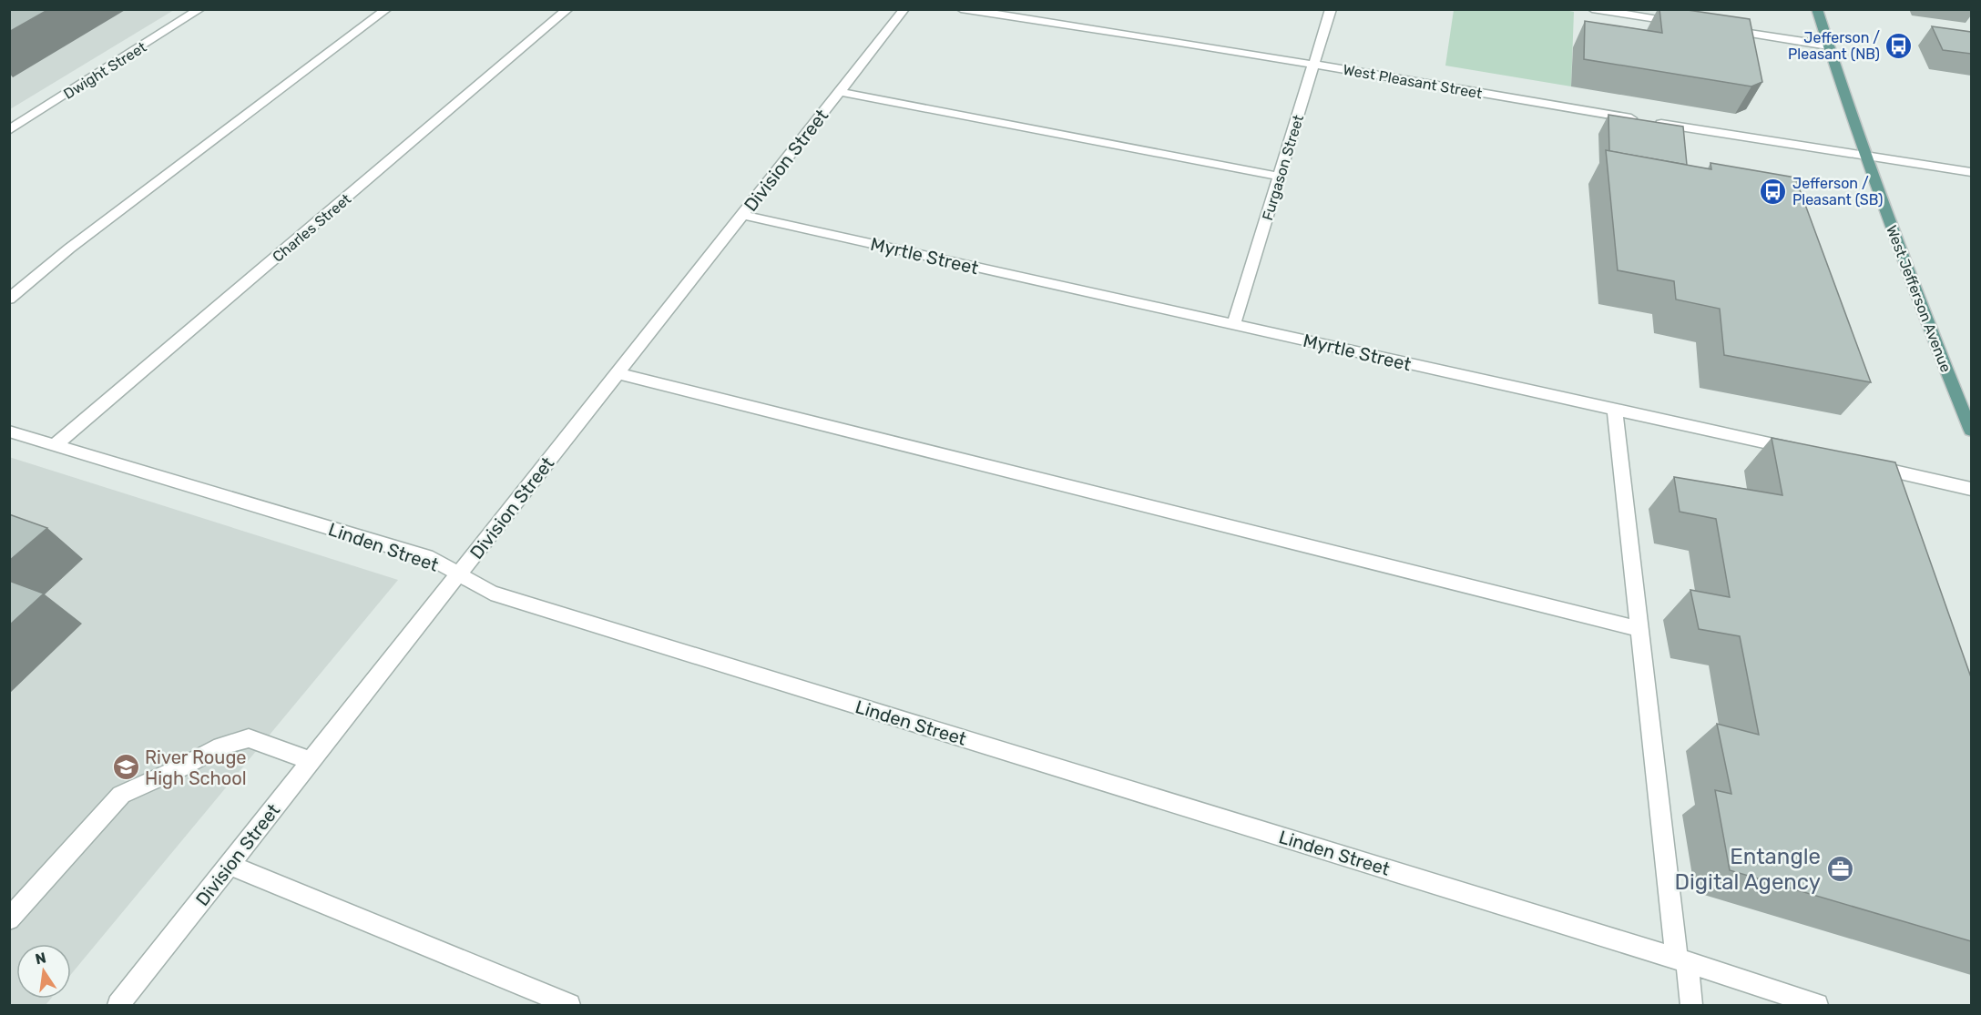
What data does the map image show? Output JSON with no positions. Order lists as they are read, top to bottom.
{
  "streets": {
    "main road": ["West Jefferson Avenue"],
    "street": [
      "Dwight Street",
      "West Pleasant Street",
      "Division Street",
      "Furgason Street",
      "Charles Street",
      "Myrtle Street",
      "Linden Street"
    ]
  },
  "crossings": [
    ["West Pleasant Street", "Furgason Street"],
    ["West Pleasant Street", "West Jefferson Avenue"],
    ["Division Street", "Myrtle Street"],
    ["Division Street", "Linden Street"],
    ["Furgason Street", "Myrtle Street"],
    ["Charles Street", "Linden Street"]
  ],
  "places": {
    "bus stop": ["Jefferson / Pleasant (NB)", "Jefferson / Pleasant (SB)"],
    "school or university": ["River Rouge High School"],
    "office": ["Entangle Digital Agency"]
  },
  "north": "top"
}
